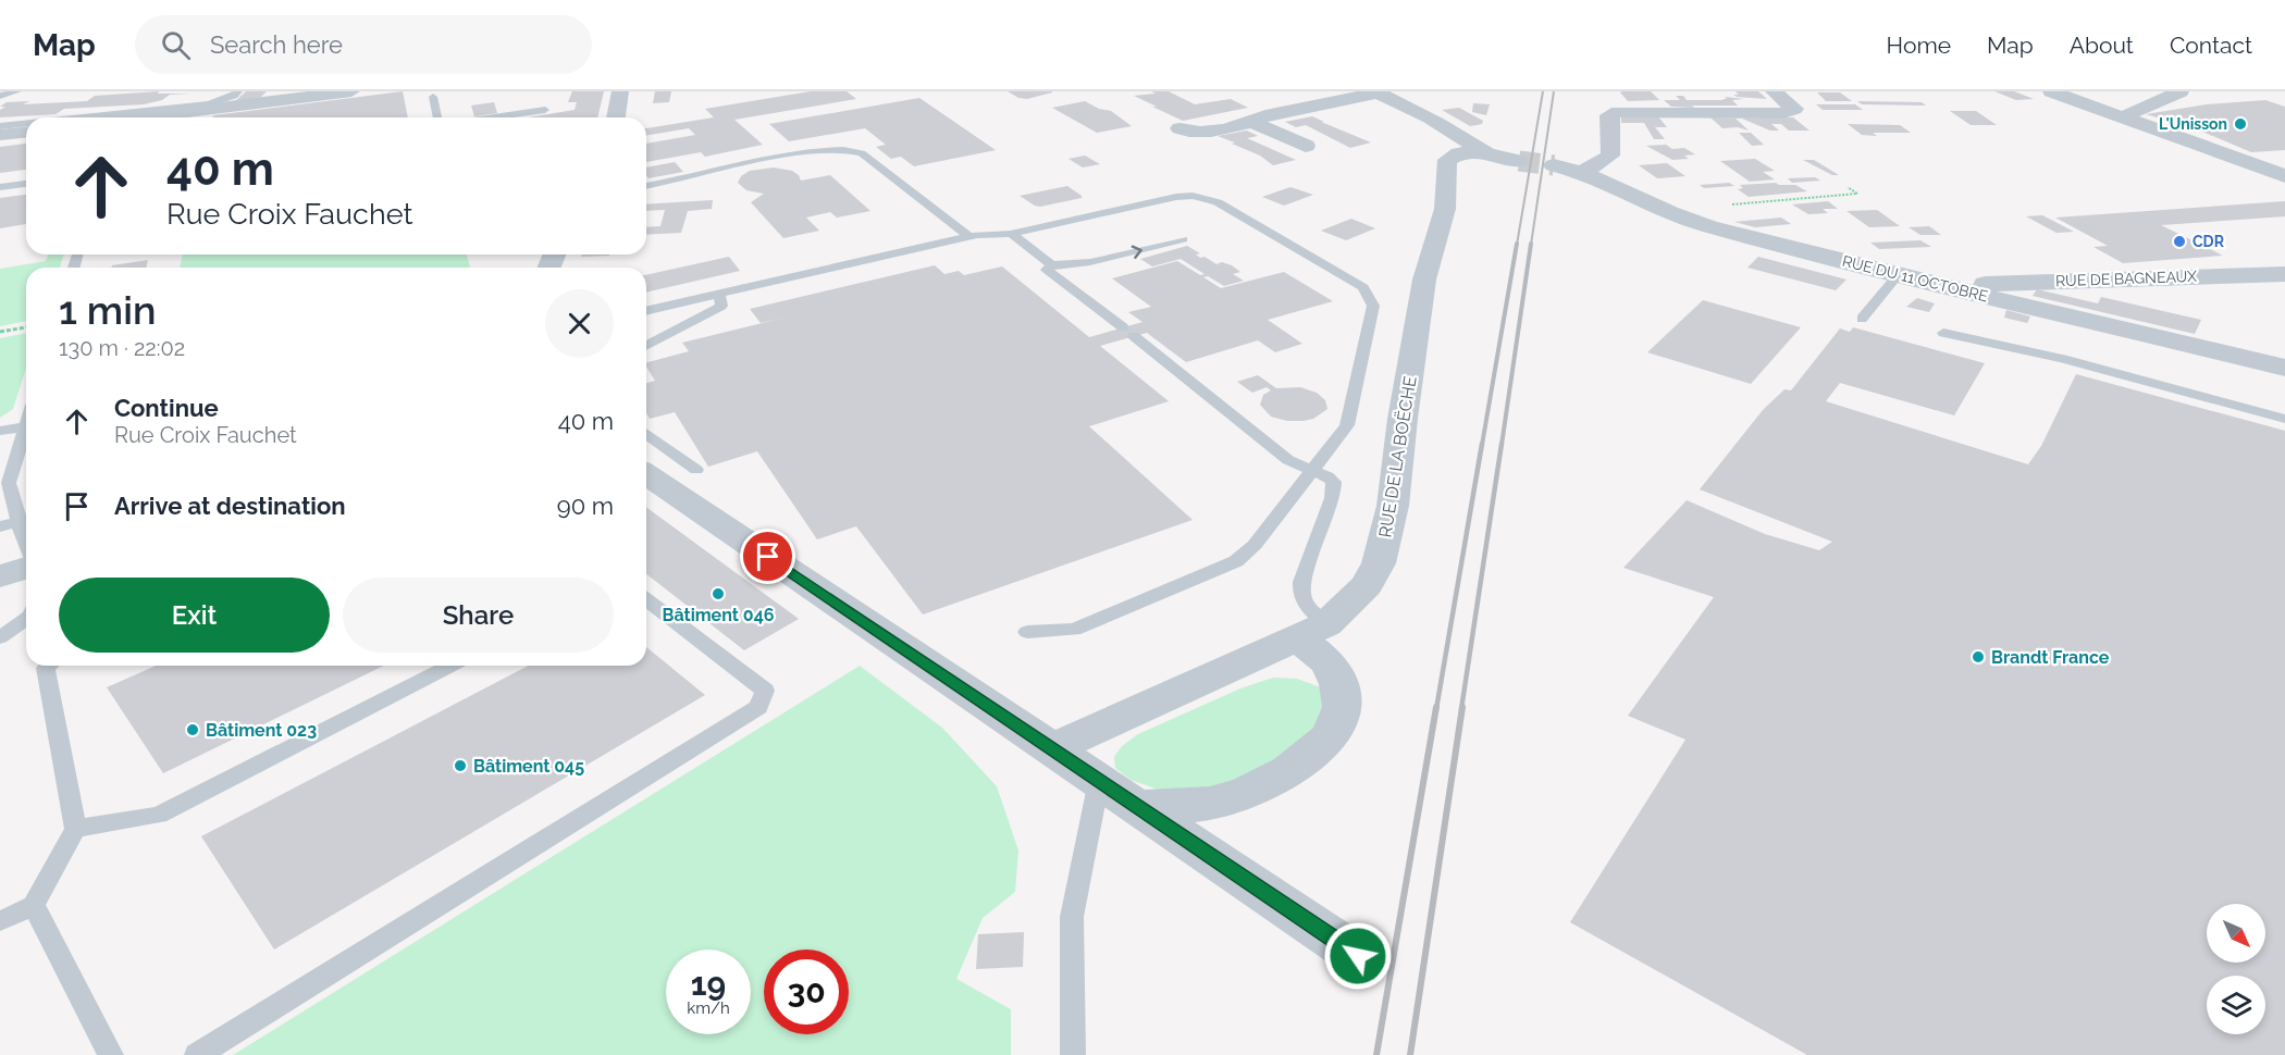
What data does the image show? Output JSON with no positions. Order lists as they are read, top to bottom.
{
  "streets": {
    "street": ["RUE DU 11 OCTOBRE", "RUE DE BAGNEAUX", "RUE DE LA BOËCHE"]
  },
  "crossings": [
    ["RUE DU 11 OCTOBRE", "RUE DE BAGNEAUX"]
  ],
  "places": [
    "L'Unisson",
    "CDR",
    "Bâtiment 046",
    "Brandt France",
    "Bâtiment 023",
    "Bâtiment 045"
  ],
  "north": "bottom right",
  "page": {
    "header": "Map",
    "search": "Search here",
    "nav": [
      "Home",
      "Map",
      "About",
      "Contact"
    ],
    "turn": ["40 m", "Rue Croix Fauchet"],
    "heading": ["1 min", "130 m · 22:02"],
    "list": [
      {
        "name": "Continue",
        "note": "Rue Croix Fauchet",
        "value": "40 m"
      },
      {
        "name": "Arrive at destination",
        "value": "90 m"
      }
    ],
    "buttons": ["Exit", "Share"],
    "speed": "19 km/h",
    "limit": "30"
  }
}
